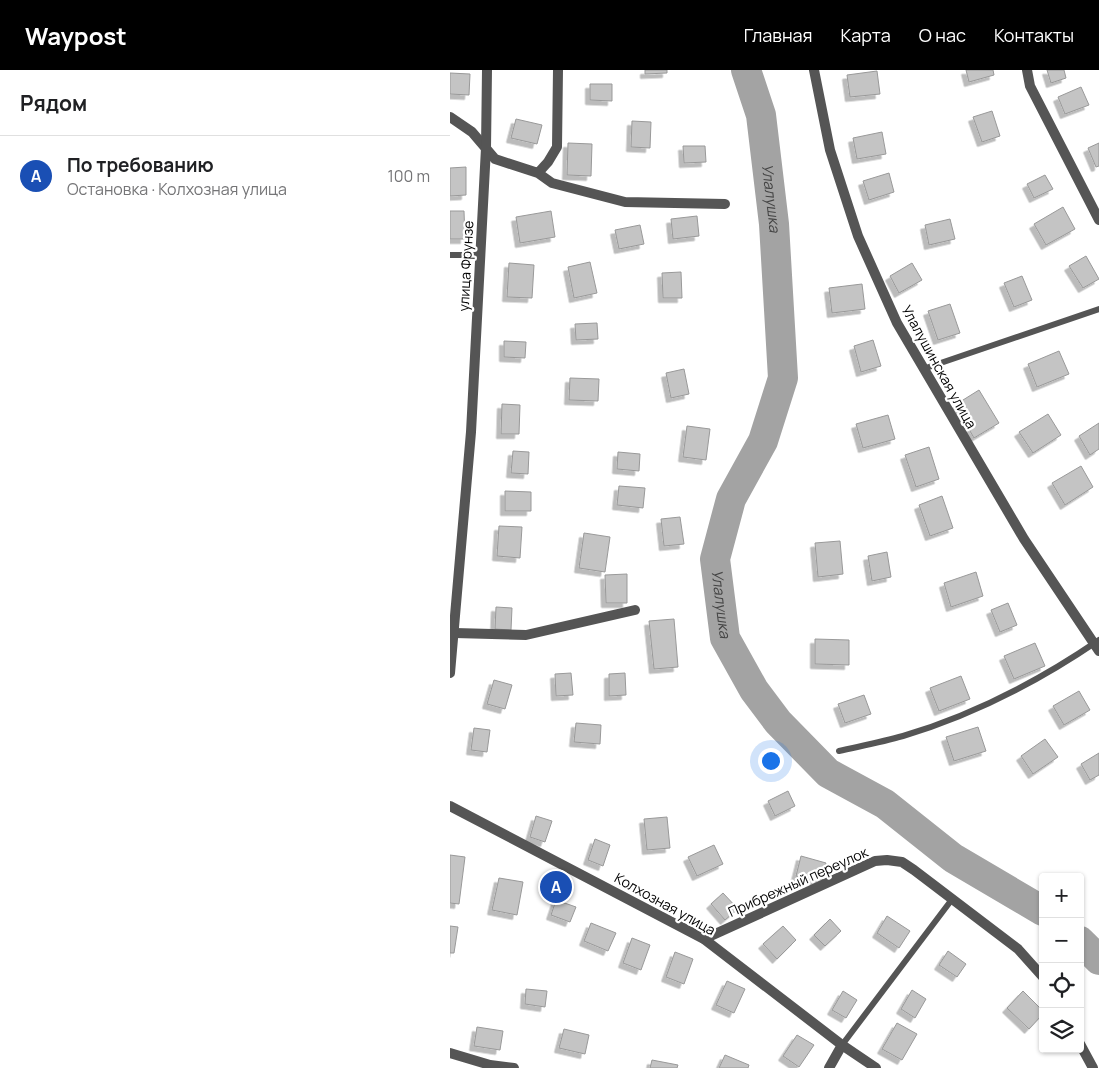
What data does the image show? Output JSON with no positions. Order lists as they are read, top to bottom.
{
  "streets": {
    "street": [
      "улица Фрунзе",
      "Улалушинская улица",
      "Прибрежный переулок",
      "Колхозная улица"
    ]
  },
  "crossings": [
    ["Прибрежный переулок", "Колхозная улица"]
  ],
  "water": ["Улалушка"],
  "page": {
    "header": "Waypost",
    "nav": [
      "Главная",
      "Карта",
      "О нас",
      "Контакты"
    ],
    "heading": "Рядом",
    "list": [
      {
        "mark": "A",
        "name": "По требованию",
        "note": "Остановка · Колхозная улица",
        "value": "100 m"
      }
    ],
    "pins": "A",
    "map_buttons": ["+", "−"]
  }
}
